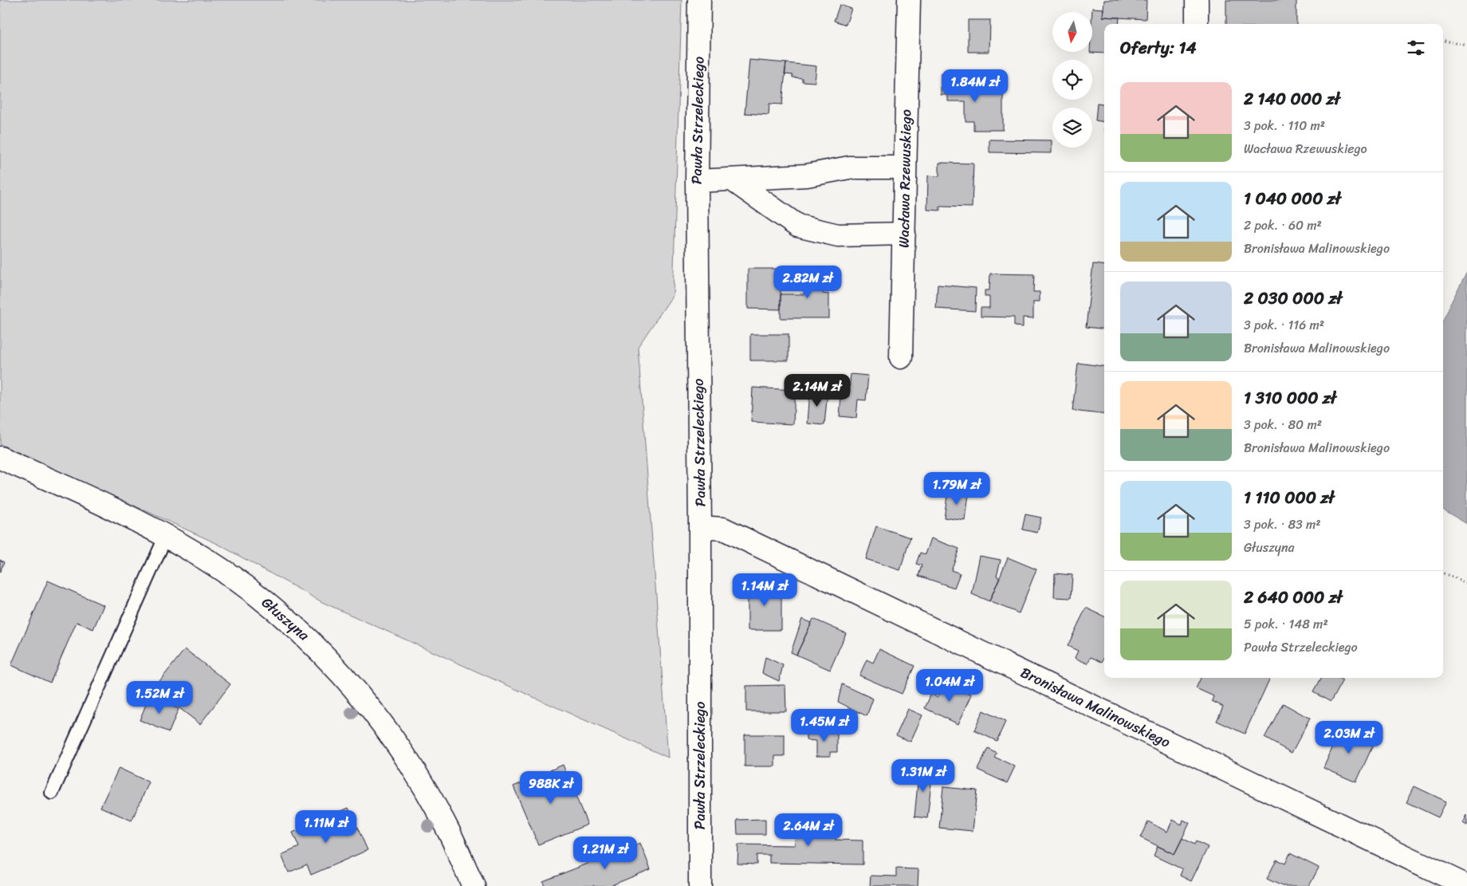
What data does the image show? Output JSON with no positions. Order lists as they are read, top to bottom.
{
  "streets": {
    "street": [
      "Pawła Strzeleckiego",
      "Wacława Rzewuskiego",
      "Głuszyna",
      "Bronisława Malinowskiego"
    ]
  },
  "crossings": [
    ["Pawła Strzeleckiego", "Bronisława Malinowskiego"]
  ],
  "north": "bottom",
  "page": {
    "heading": "Oferty: 14",
    "price": [
      "1.84M zł",
      "2.82M zł",
      "2.14M zł",
      "1.79M zł",
      "1.14M zł",
      "1.04M zł",
      "1.52M zł",
      "1.45M zł",
      "2.03M zł",
      "1.31M zł",
      "988K zł",
      "1.11M zł",
      "2.64M zł",
      "1.21M zł"
    ],
    "list": [
      {
        "name": "2 140 000 zł",
        "note": "3 pok. · 110 m² · Wacława Rzewuskiego"
      },
      {
        "name": "1 040 000 zł",
        "note": "2 pok. · 60 m² · Bronisława Malinowskiego"
      },
      {
        "name": "2 030 000 zł",
        "note": "3 pok. · 116 m² · Bronisława Malinowskiego"
      },
      {
        "name": "1 310 000 zł",
        "note": "3 pok. · 80 m² · Bronisława Malinowskiego"
      },
      {
        "name": "1 110 000 zł",
        "note": "3 pok. · 83 m² · Głuszyna"
      },
      {
        "name": "2 640 000 zł",
        "note": "5 pok. · 148 m² · Pawła Strzeleckiego"
      }
    ]
  }
}
